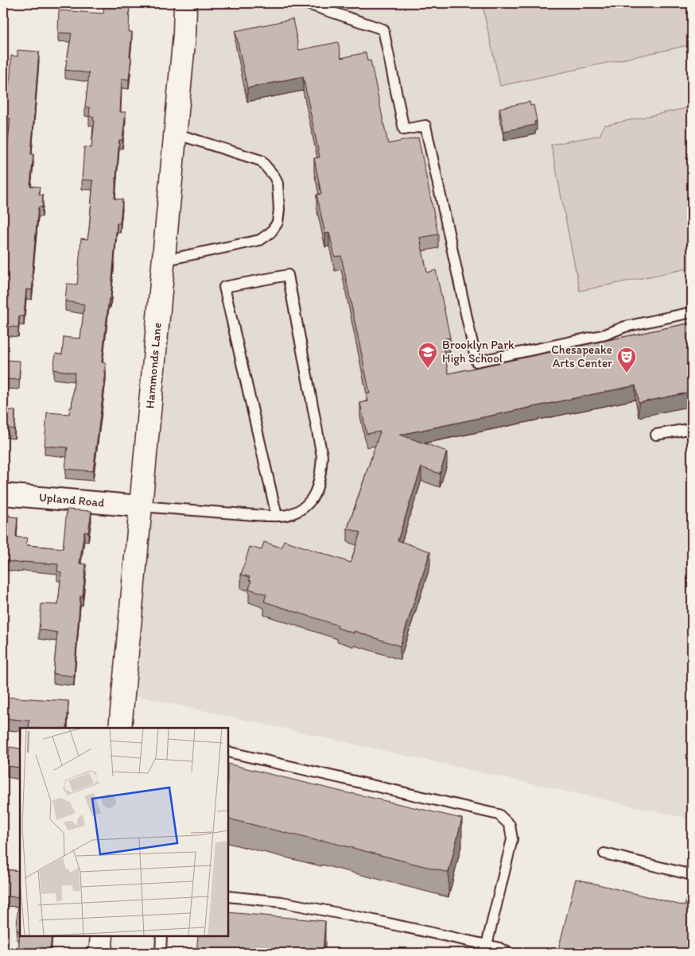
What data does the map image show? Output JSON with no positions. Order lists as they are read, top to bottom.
{
  "streets": {
    "street": ["Hammonds Lane", "Upland Road"]
  },
  "crossings": [
    ["Hammonds Lane", "Upland Road"]
  ],
  "places": {
    "school or university": ["Brooklyn Park High School"],
    "theatre": ["Chesapeake Arts Center"]
  }
}
